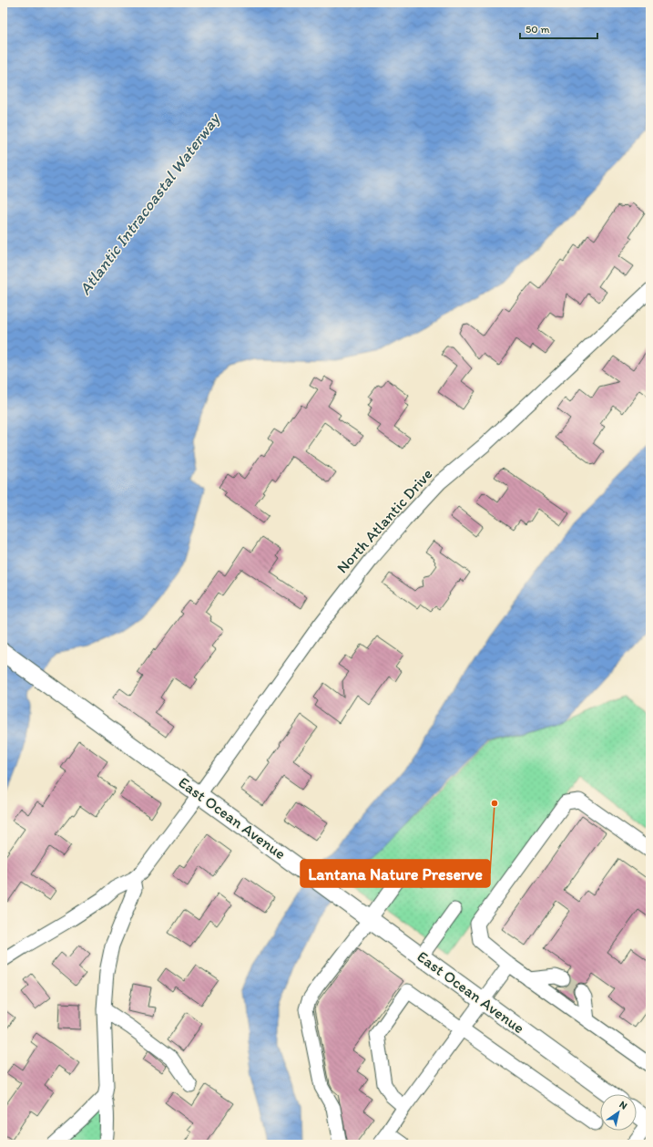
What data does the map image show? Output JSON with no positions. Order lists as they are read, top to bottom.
{
  "streets": {
    "main road": ["East Ocean Avenue"],
    "street": ["North Atlantic Drive"]
  },
  "crossings": [
    ["North Atlantic Drive", "East Ocean Avenue"]
  ],
  "water": ["Atlantic Intracoastal Waterway"],
  "places": ["Lantana Nature Preserve"],
  "scale_bar": "50 m",
  "north": "top right"
}
